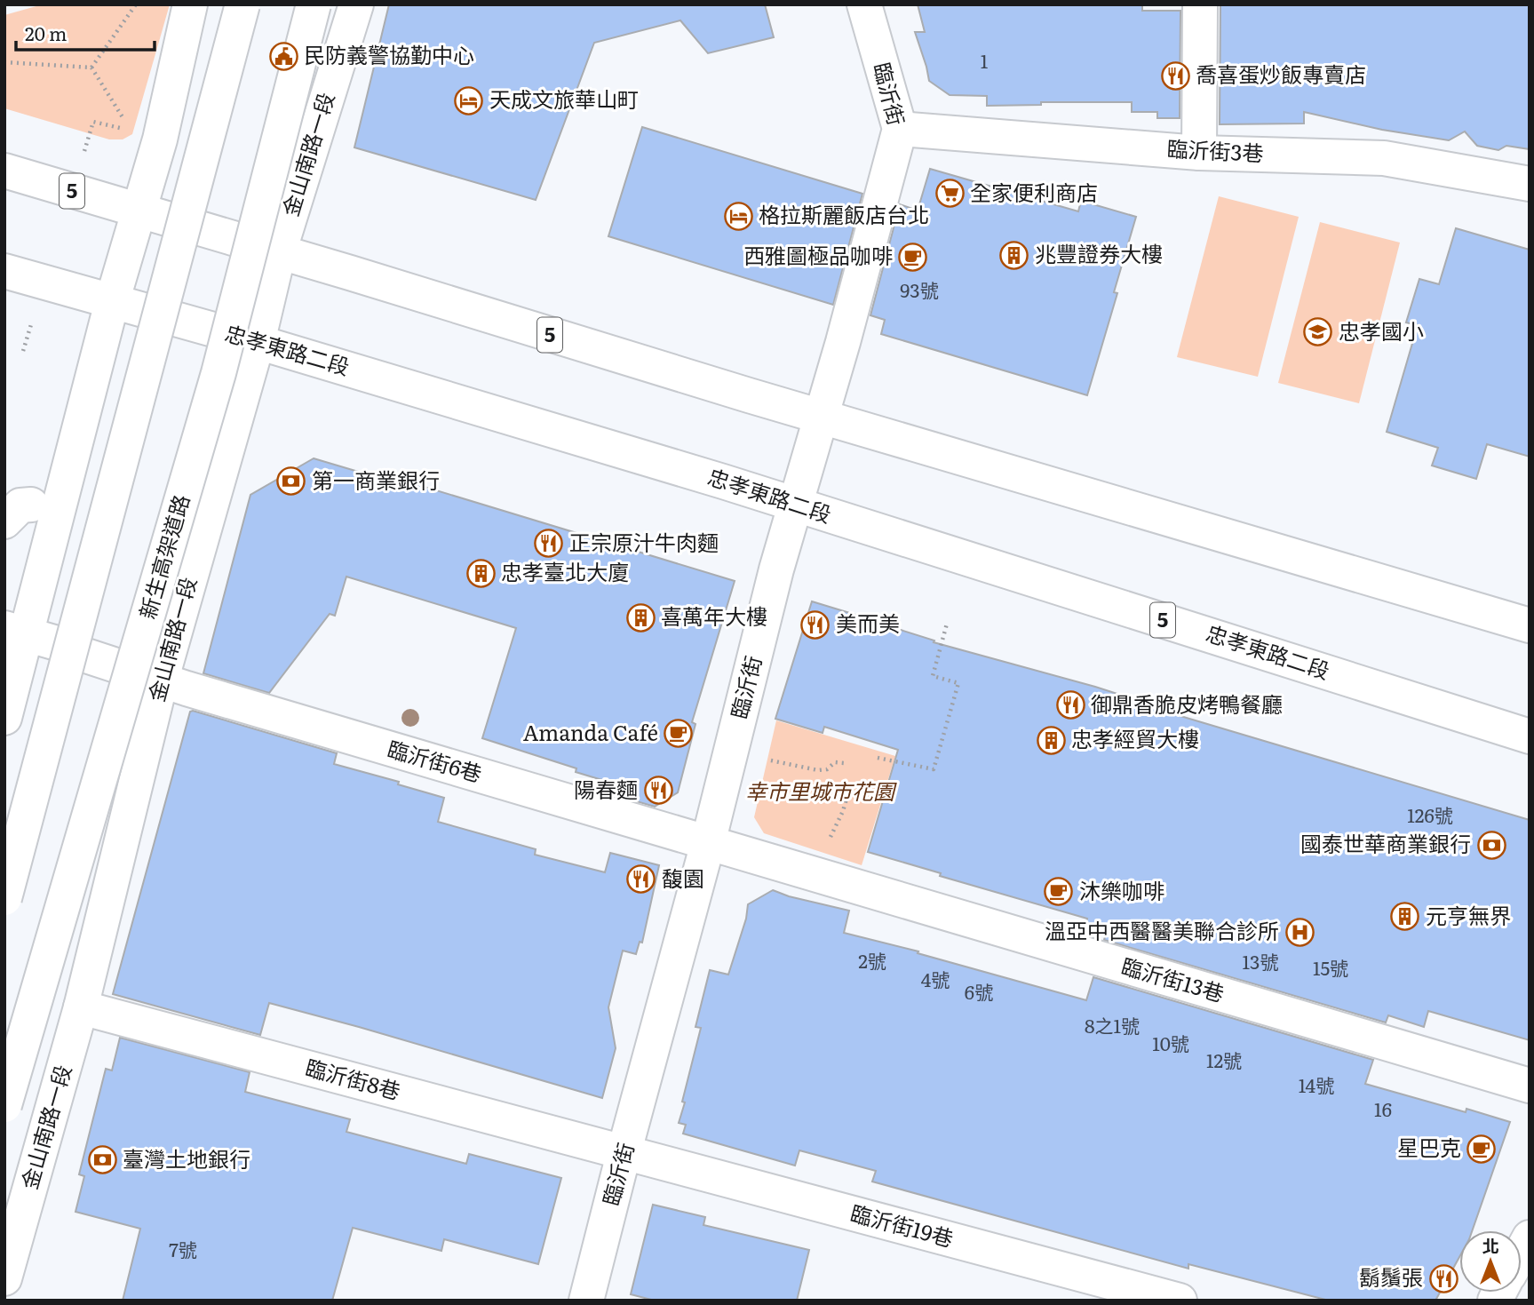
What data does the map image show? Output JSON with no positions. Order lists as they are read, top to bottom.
{
  "streets": {
    "main road": [
      "臨沂街",
      "臨沂街3巷",
      "金山南路一段",
      "5",
      "忠孝東路二段",
      "新生高架道路",
      "臨沂街6巷",
      "臨沂街13巷",
      "臨沂街8巷",
      "臨沂街19巷"
    ]
  },
  "crossings": [
    ["臨沂街", "臨沂街3巷"],
    ["臨沂街", "5"],
    ["臨沂街", "忠孝東路二段"],
    ["臨沂街", "臨沂街6巷"],
    ["臨沂街", "臨沂街13巷"],
    ["臨沂街", "臨沂街8巷"],
    ["臨沂街", "臨沂街19巷"],
    ["金山南路一段", "5"],
    ["金山南路一段", "忠孝東路二段"],
    ["金山南路一段", "臨沂街6巷"],
    ["金山南路一段", "臨沂街8巷"],
    ["臨沂街6巷", "臨沂街13巷"],
    ["臨沂街8巷", "臨沂街19巷"]
  ],
  "parks": ["幸市里城市花園"],
  "places": {
    "public building": ["民防義警協勤中心"],
    "restaurant": [
      "喬喜蛋炒飯專賣店",
      "正宗原汁牛肉麵",
      "美而美",
      "御鼎香脆皮烤鴨餐廳",
      "陽春麵",
      "馥園",
      "鬍鬚張"
    ],
    "hotel": ["天成文旅華山町", "格拉斯麗飯店台北"],
    "supermarket": ["全家便利商店"],
    "building": [
      "兆豐證券大樓",
      "忠孝臺北大廈",
      "喜萬年大樓",
      "忠孝經貿大樓",
      "元亨無界"
    ],
    "cafe": [
      "西雅圖極品咖啡",
      "Amanda Café",
      "沐樂咖啡",
      "星巴克"
    ],
    "school or university": ["忠孝國小"],
    "bank": ["第一商業銀行", "國泰世華商業銀行", "臺灣土地銀行"],
    "hospital": ["溫亞中西醫醫美聯合診所"]
  },
  "house_numbers": [
    "1",
    "93號",
    "126號",
    "2號",
    "13號",
    "15號",
    "4號",
    "6號",
    "8之1號",
    "10號",
    "12號",
    "14號",
    "16",
    "7號"
  ],
  "scale_bar": "20 m",
  "north": "top"
}
